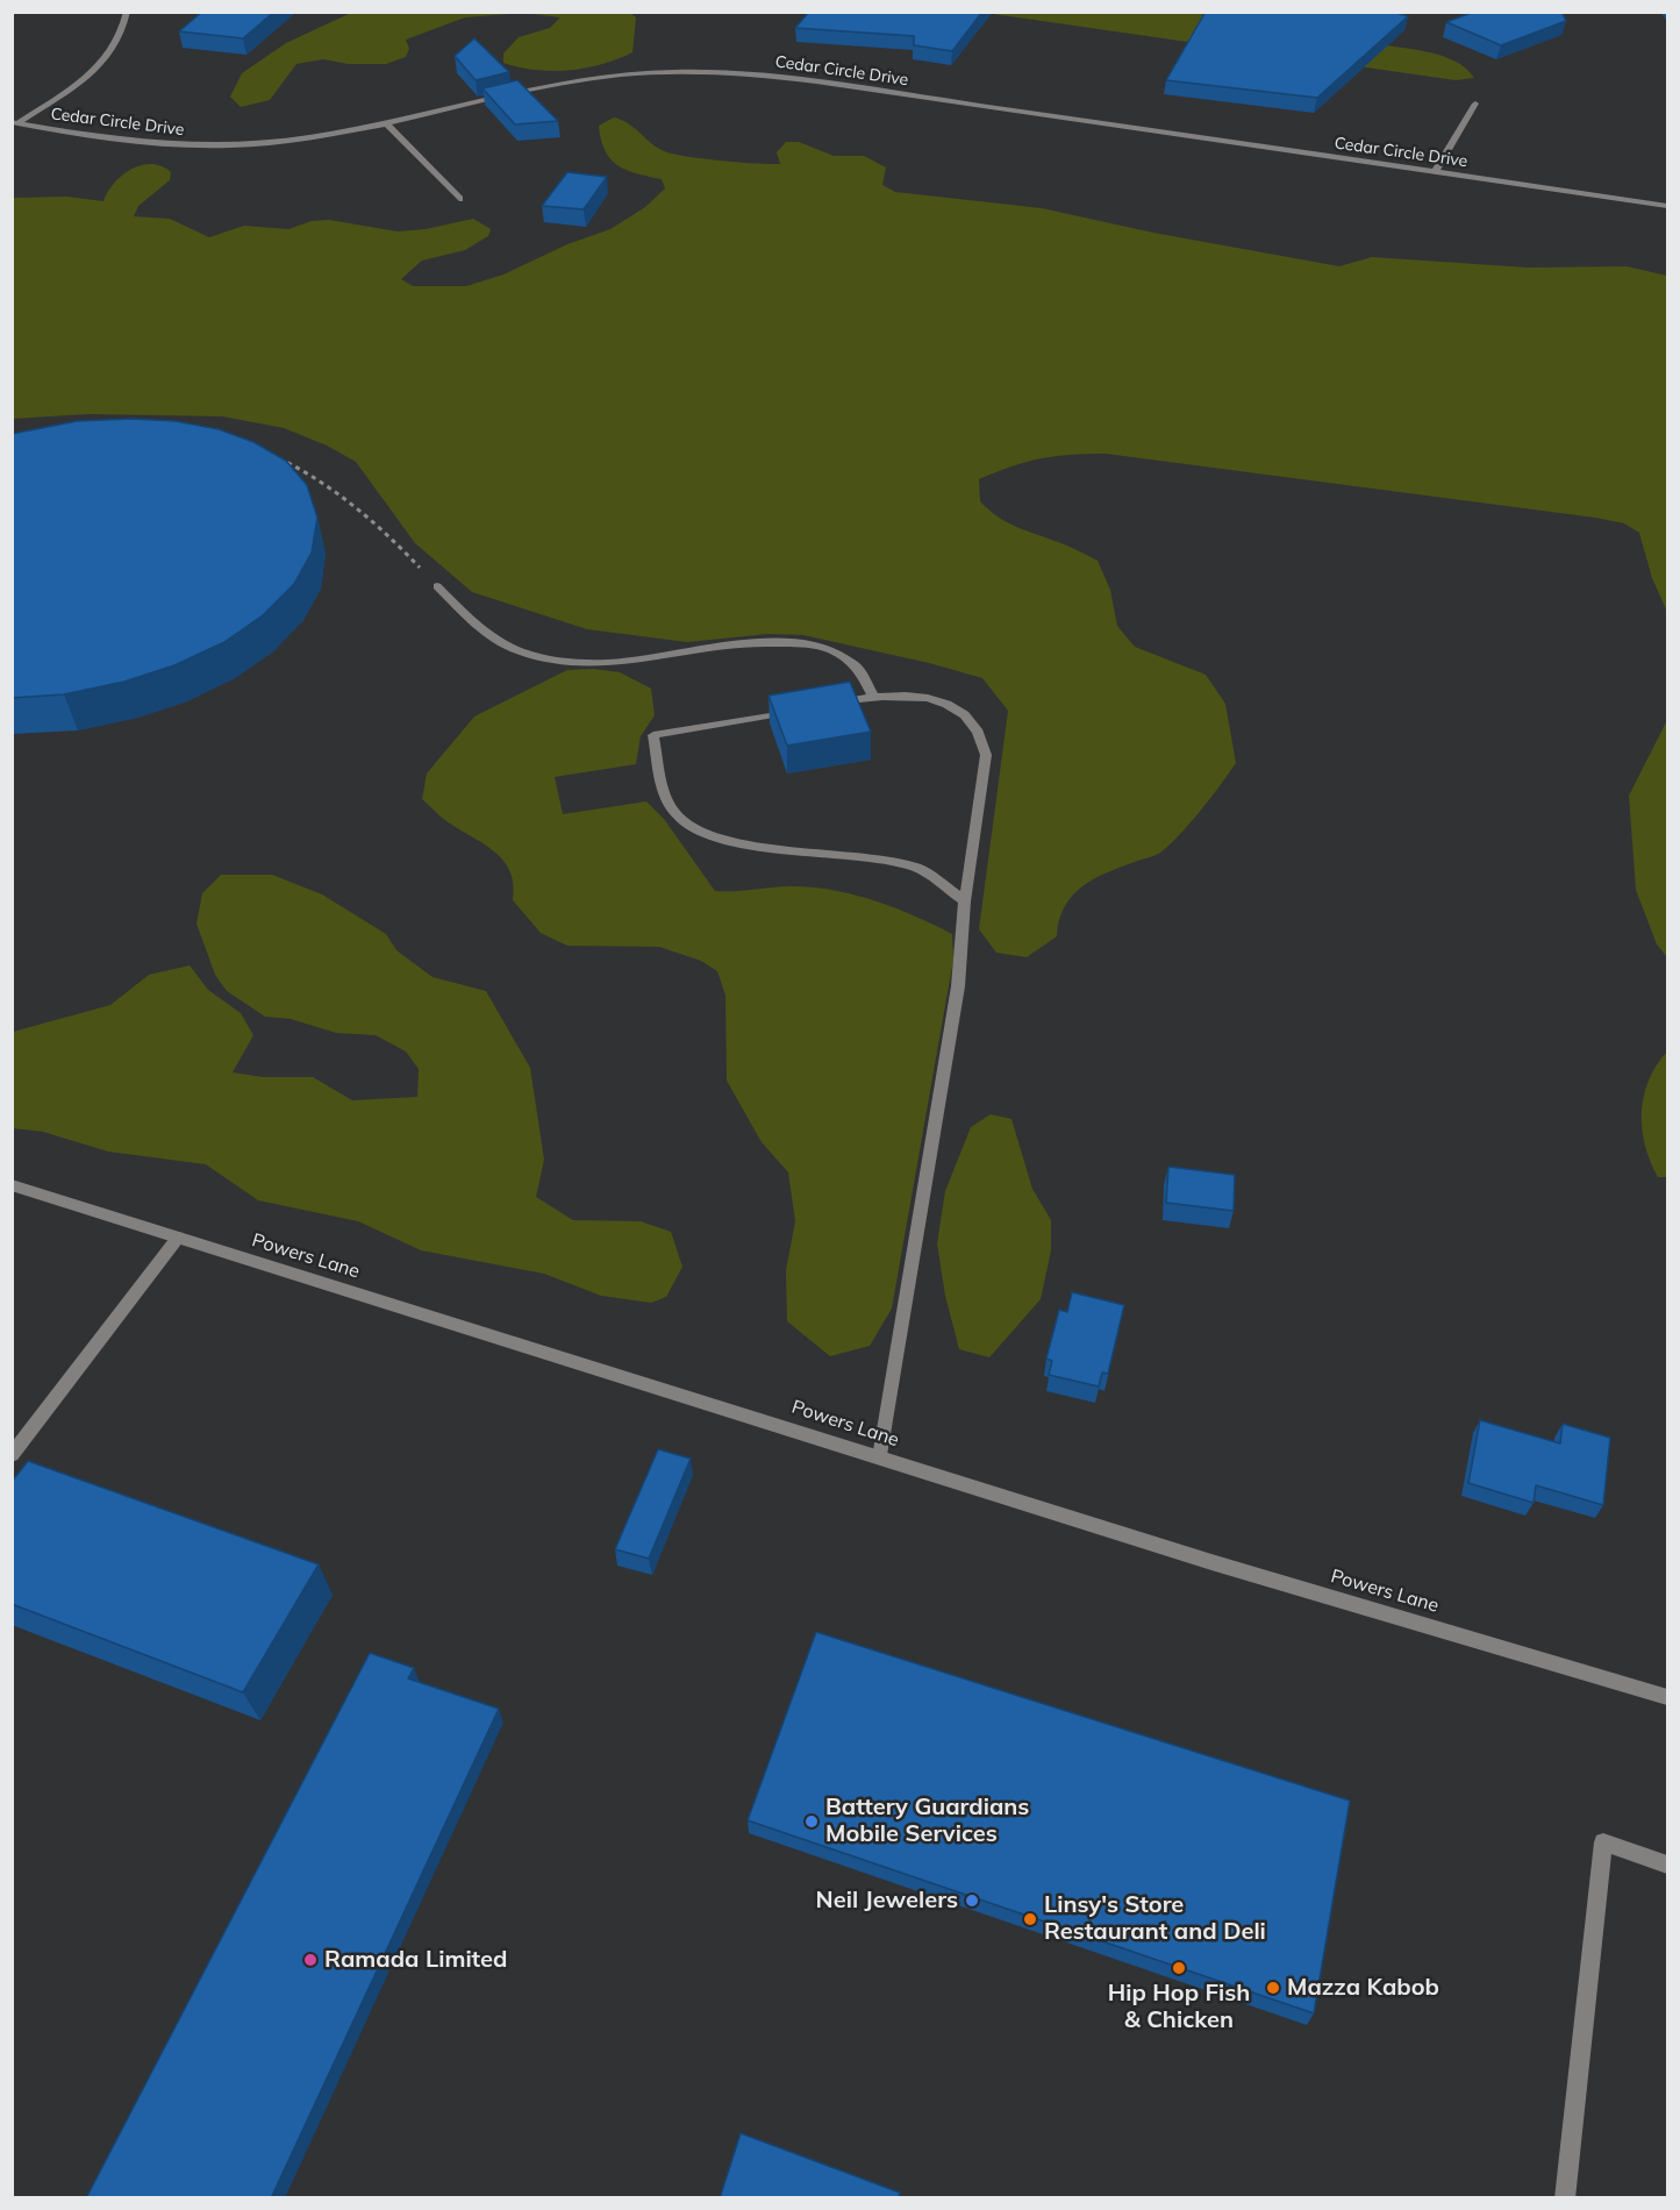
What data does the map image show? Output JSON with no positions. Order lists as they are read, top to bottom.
{
  "streets": {
    "street": ["Cedar Circle Drive", "Powers Lane"]
  },
  "places": [
    "Battery Guardians Mobile Services",
    "Neil Jewelers",
    "Linsy's Store Restaurant and Deli",
    "Ramada Limited",
    "Hip Hop Fish & Chicken",
    "Mazza Kabob"
  ]
}
